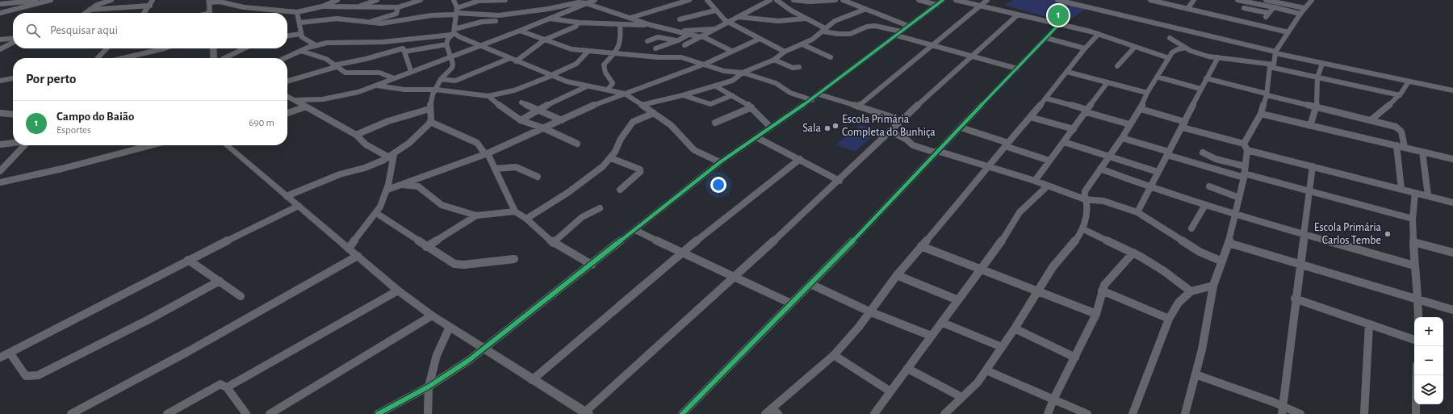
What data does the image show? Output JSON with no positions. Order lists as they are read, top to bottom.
{
  "places": ["Escola Primária Completa do Bunhiça", "Sala", "Escola Primária Carlos Tembe"],
  "page": {
    "pins": "1",
    "search": "Pesquisar aqui",
    "heading": "Por perto",
    "list": [
      {
        "mark": "1",
        "name": "Campo do Baião",
        "note": "Esportes",
        "value": "690 m"
      }
    ],
    "map_buttons": ["+", "−"]
  }
}
